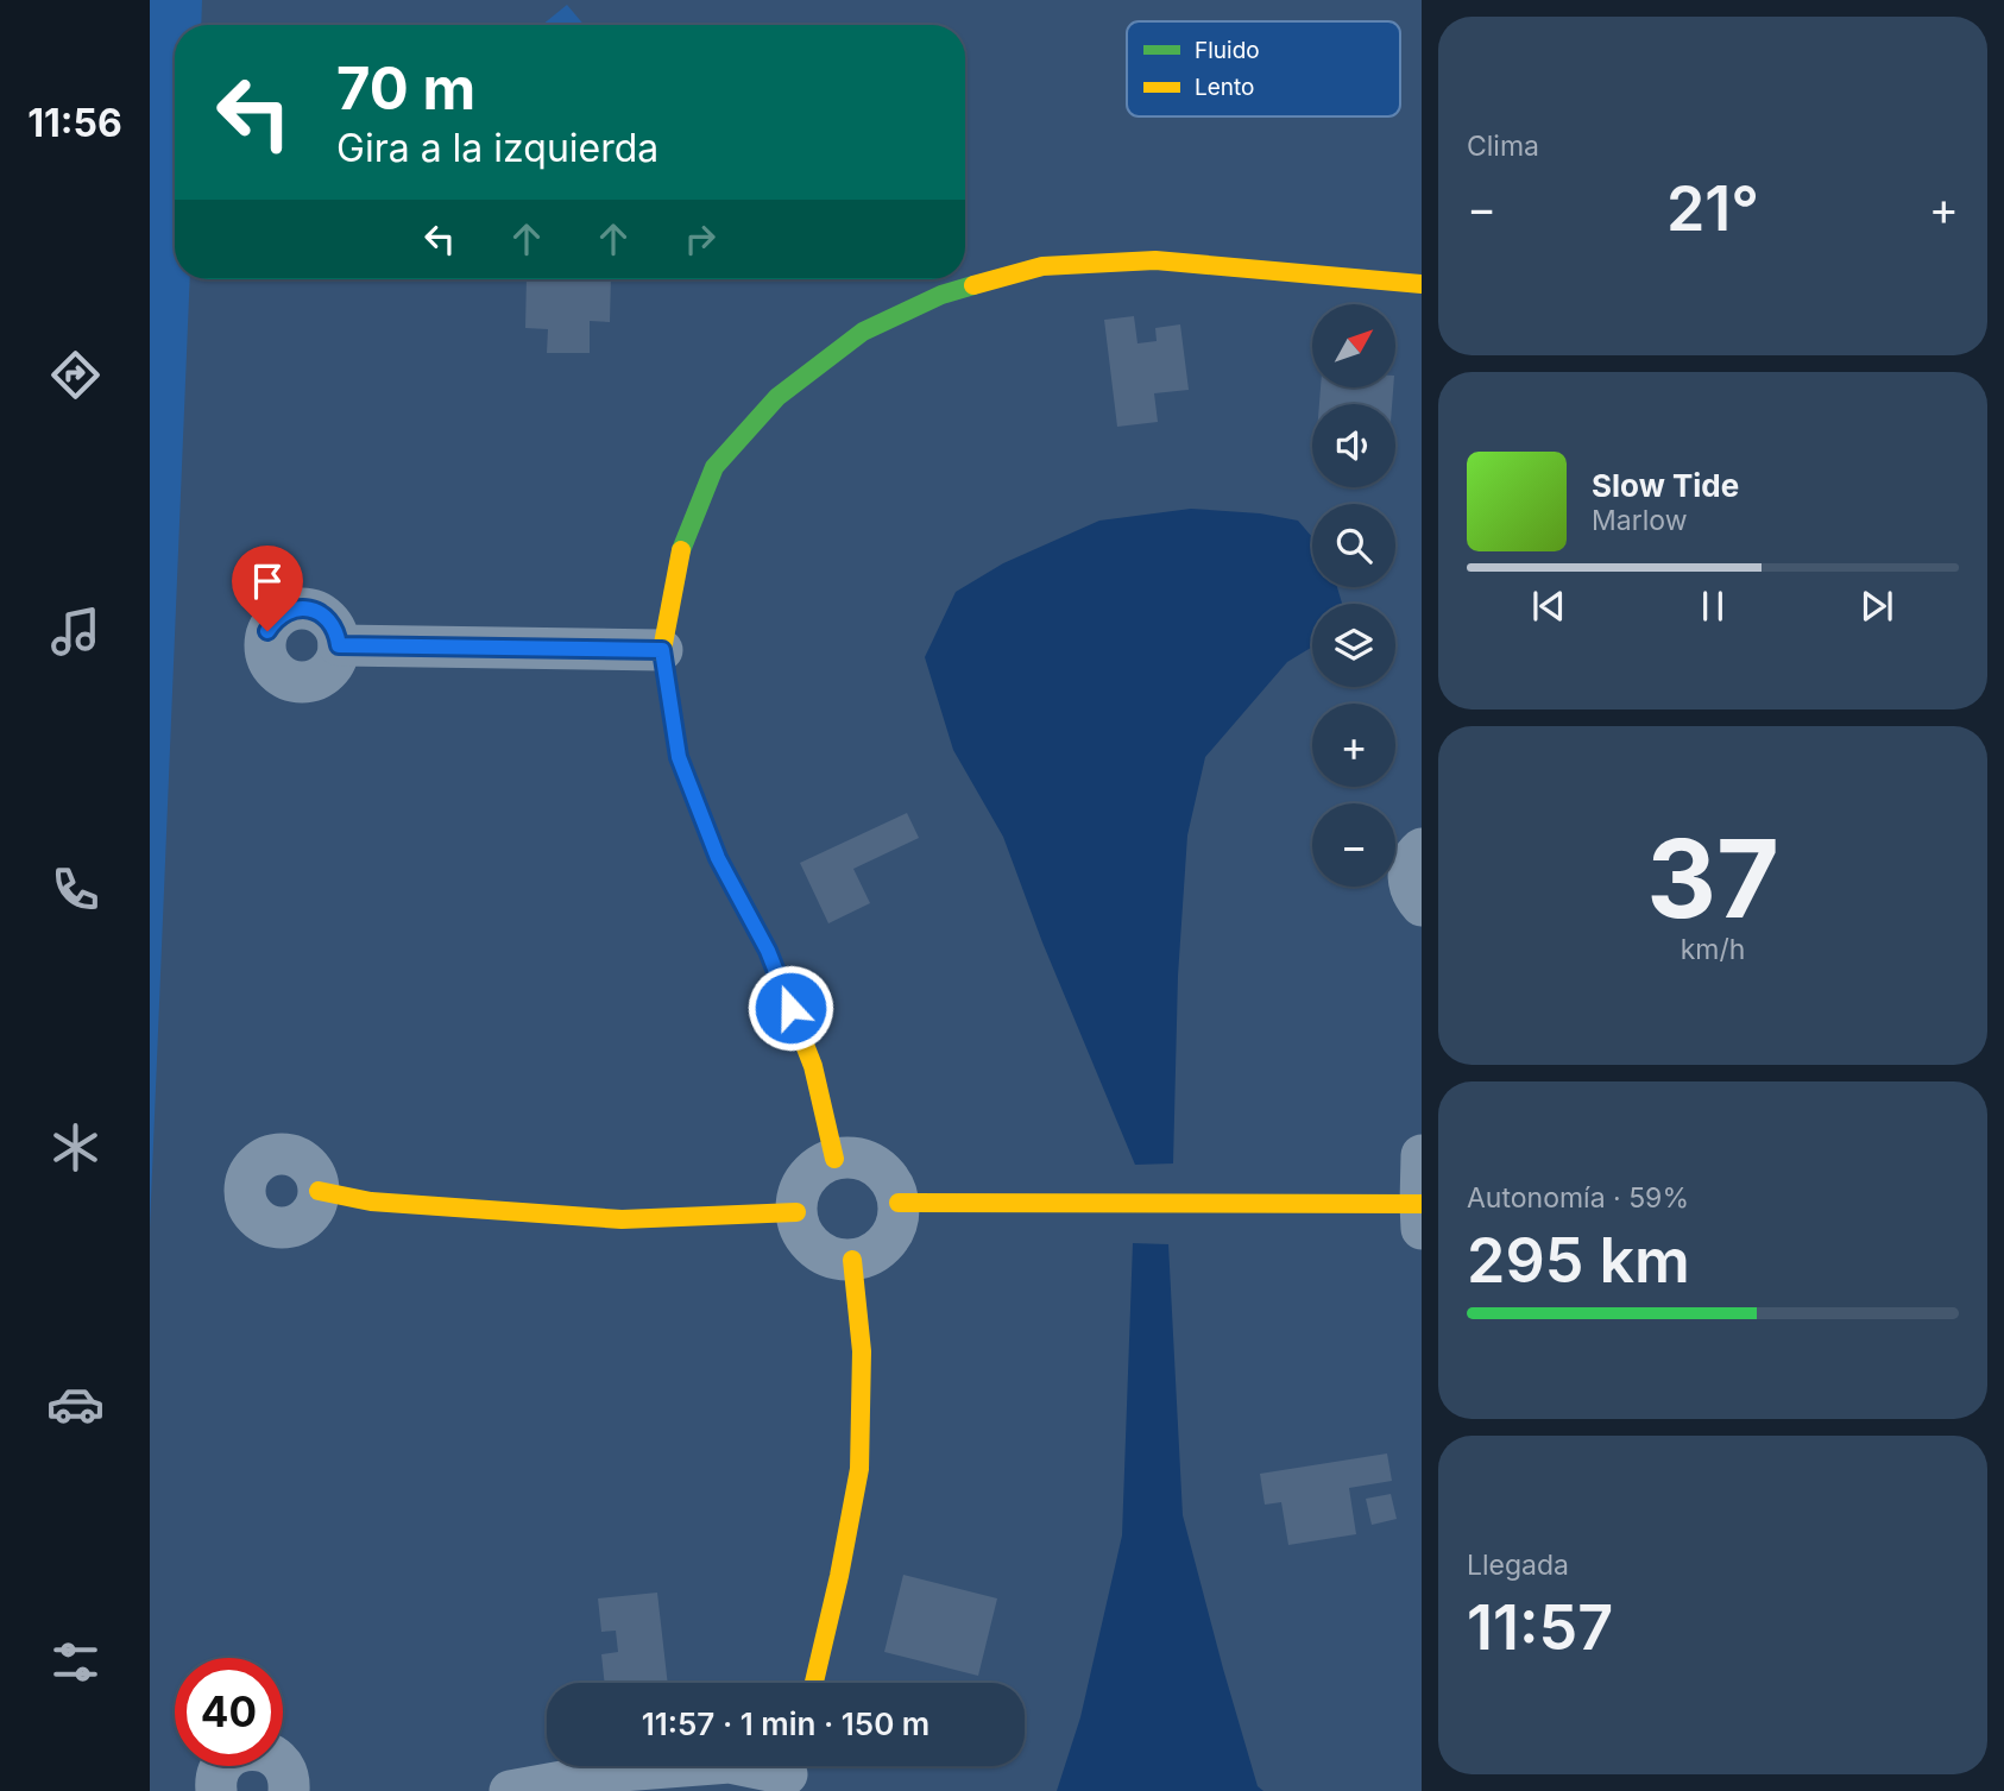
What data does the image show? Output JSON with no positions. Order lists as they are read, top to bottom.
{
  "legend": ["Fluido", "Lento"],
  "north": "top right",
  "page": {
    "tabs": "11:56",
    "tile": [
      "Clima",
      ["37", "km/h"],
      ["Autonomía · 59%", "295 km"],
      ["Llegada", "11:57"]
    ],
    "turn": ["70 m", "Gira a la izquierda"],
    "heat": ["−", "21°", "+"],
    "map_buttons": ["+", "−"],
    "song": ["Slow Tide", "Marlow"],
    "limit": "40",
    "trip": "11:57 · 1 min · 150 m"
  }
}
